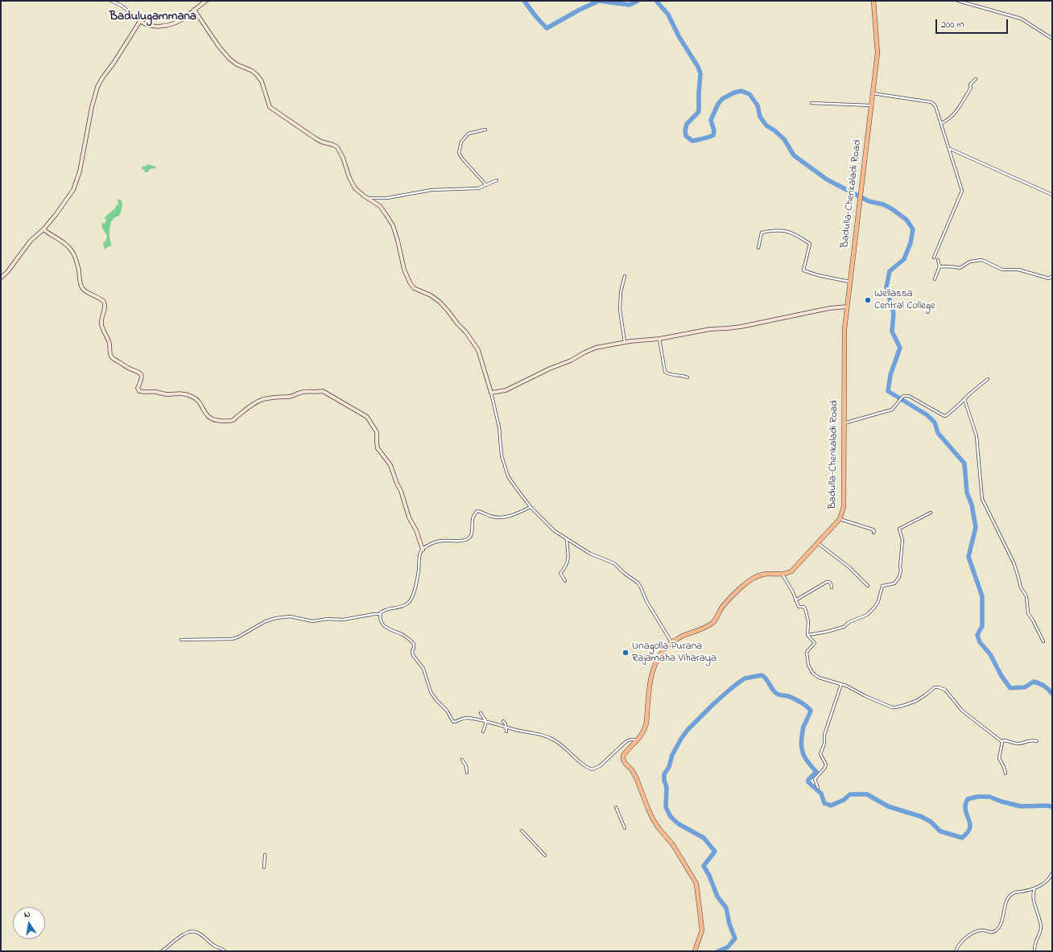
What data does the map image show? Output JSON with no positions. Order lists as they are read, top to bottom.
{
  "streets": {
    "highway": ["Badulla-Chenkaladi Road"]
  },
  "districts": ["Badulugammana"],
  "places": ["Wellassa Central College", "Unagolla Purana Rajamaha Viharaya"],
  "scale_bar": "200 m",
  "north": "top"
}
